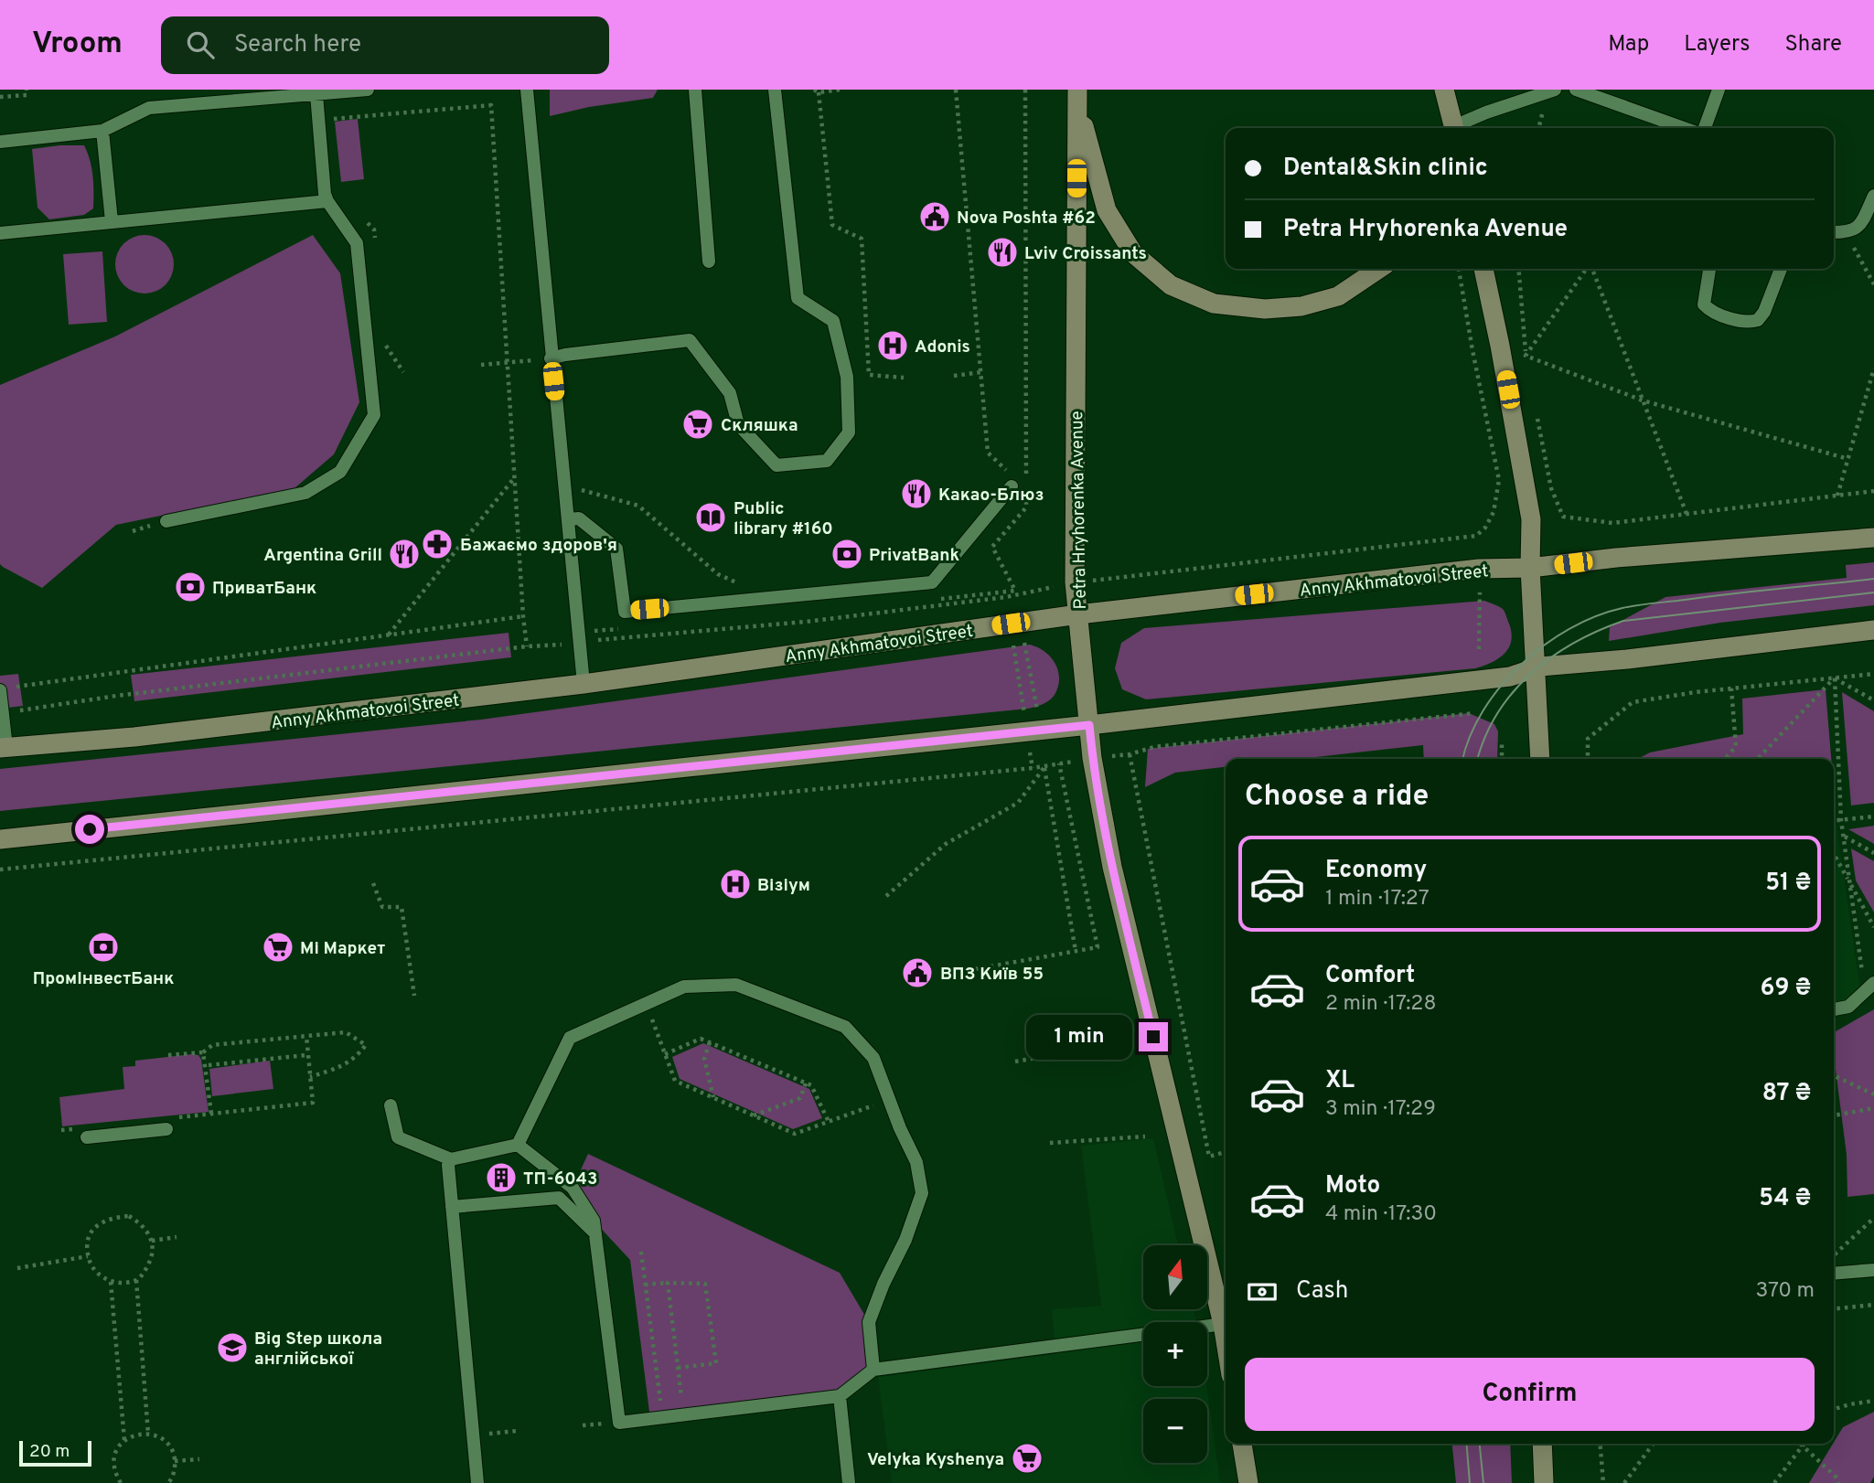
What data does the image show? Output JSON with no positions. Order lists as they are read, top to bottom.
{
  "streets": {
    "main road": ["Petra Hryhorenka Avenue", "Anny Akhmatovoi Street"]
  },
  "crossings": [
    ["Petra Hryhorenka Avenue", "Anny Akhmatovoi Street"]
  ],
  "places": {
    "public building": ["Nova Poshta #62", "ВПЗ Київ 55"],
    "restaurant": ["Lviv Croissants", "Какао-Блюз", "Argentina Grill"],
    "hospital": ["Adonis", "Візіум"],
    "supermarket": ["Скляшка", "Мі Маркет", "Velyka Kyshenya"],
    "library": ["Public library #160"],
    "pharmacy": ["Бажаємо здоров'я"],
    "bank": ["PrivatBank", "ПриватБанк", "ПромІнвестБанк"],
    "building": ["ТП-6043"],
    "school or university": ["Big Step школа англiйськоï"]
  },
  "scale_bar": "20 m",
  "north": "top",
  "page": {
    "header": "Vroom",
    "search": "Search here",
    "nav": ["Map", "Layers", "Share"],
    "banner": ["Dental&Skin clinic", "Petra Hryhorenka Avenue"],
    "heading": "Choose a ride",
    "list": [
      {
        "name": "Economy",
        "note": "1 min · 17:27",
        "value": "51 ₴"
      },
      {
        "name": "Comfort",
        "note": "2 min · 17:28",
        "value": "69 ₴"
      },
      {
        "name": "XL",
        "note": "3 min · 17:29",
        "value": "87 ₴"
      },
      {
        "name": "Moto",
        "note": "4 min · 17:30",
        "value": "54 ₴"
      }
    ],
    "bubble": "1 min",
    "map_buttons": ["+", "−"],
    "pay": ["Cash", "370 m"],
    "buttons": "Confirm",
    "scale": "20 m"
  }
}
